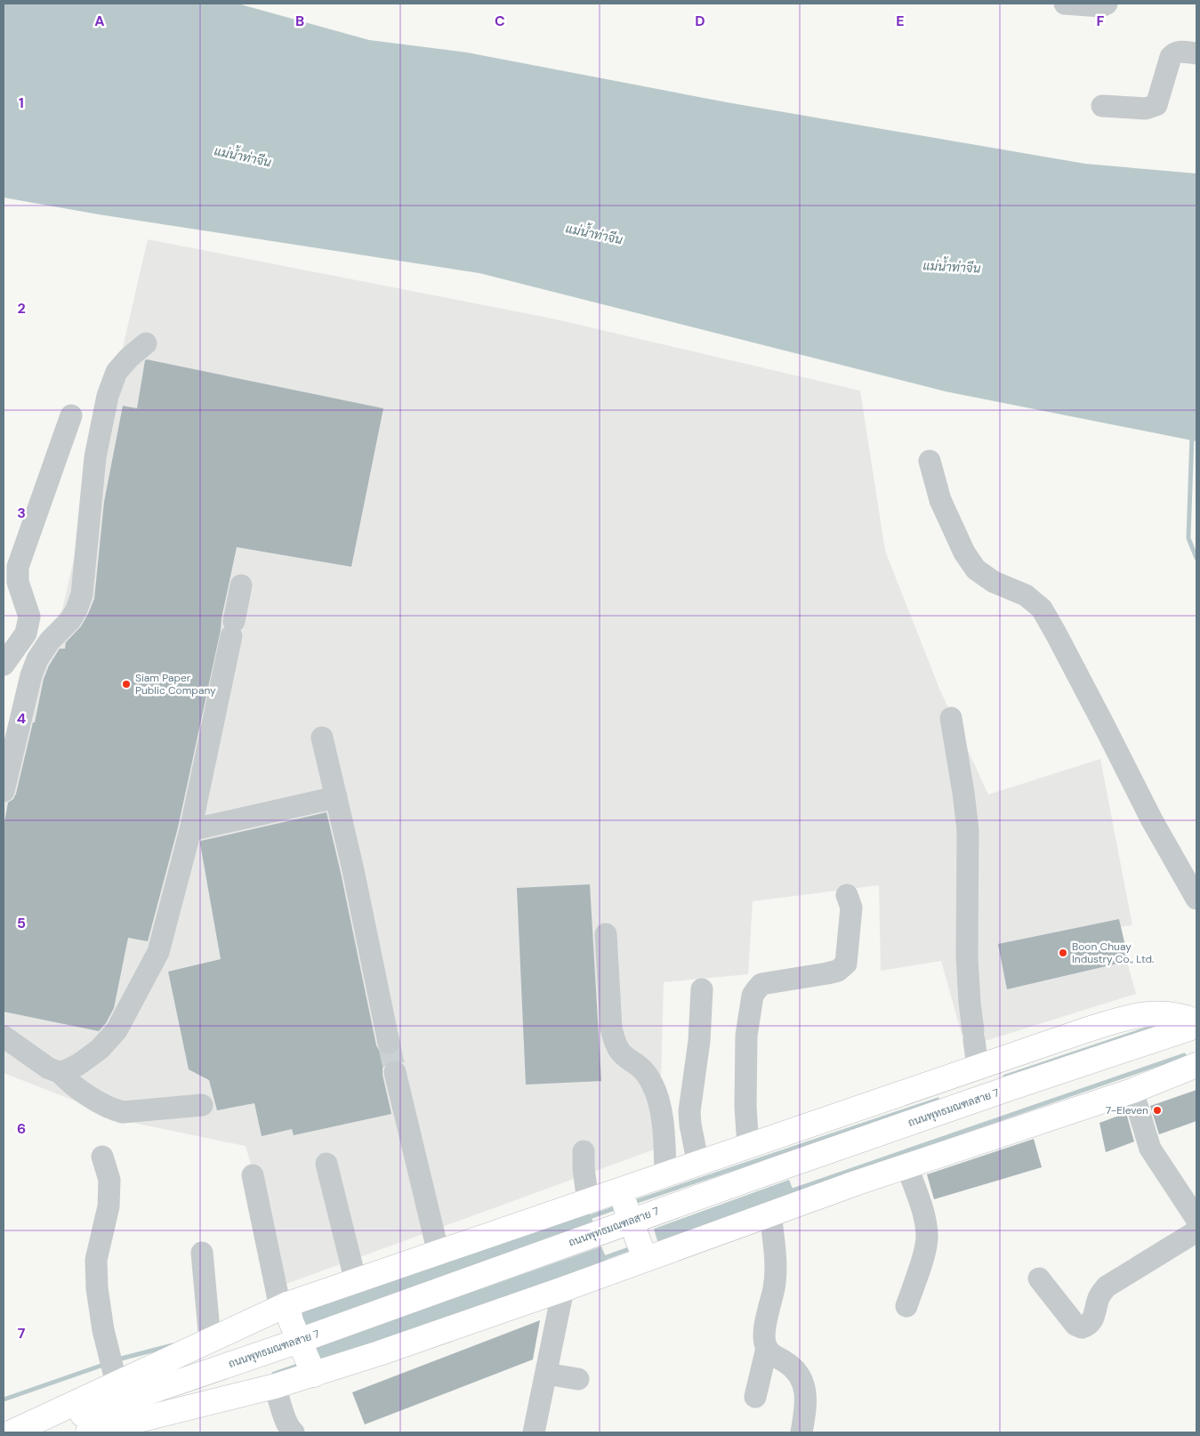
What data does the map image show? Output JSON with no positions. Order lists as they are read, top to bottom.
{
  "streets": {
    "main road": ["ถนนพุทธมณฑลสาย 7"]
  },
  "water": ["แม่น้ำท่าจีน"],
  "places": ["Siam Paper Public Company", "Boon Chuay Industry Co., Ltd.", "7-Eleven"],
  "grid": {
    "columns": [
      "A",
      "B",
      "C",
      "D",
      "E",
      "F"
    ],
    "rows": [
      "1",
      "2",
      "3",
      "4",
      "5",
      "6",
      "7"
    ]
  }
}
